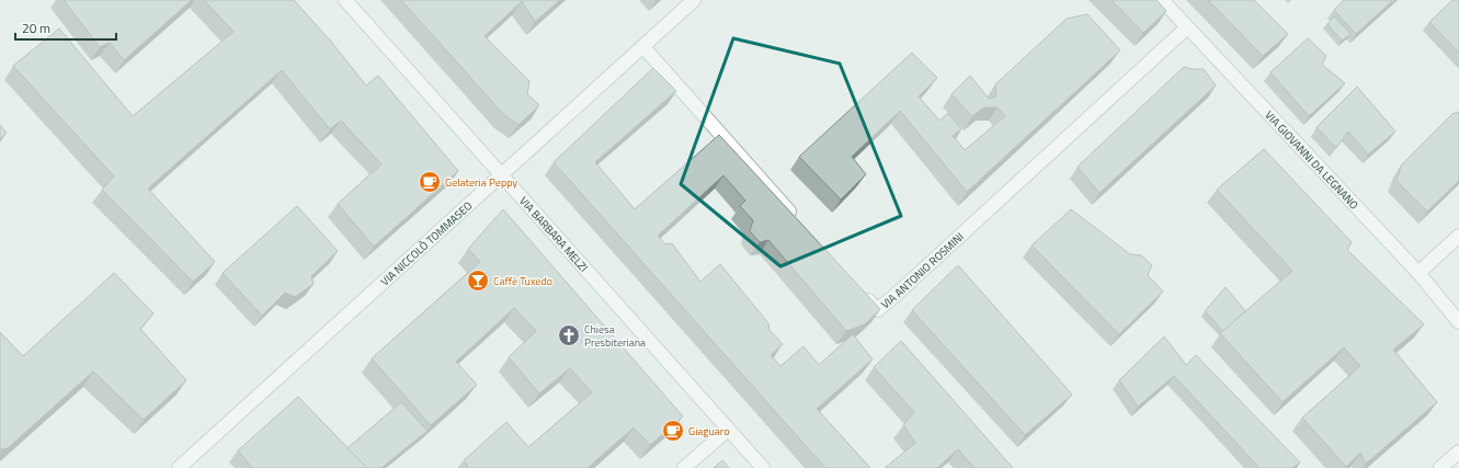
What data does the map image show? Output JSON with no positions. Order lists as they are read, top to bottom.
{
  "streets": {
    "street": [
      "VIA GIOVANNI DA LEGNANO",
      "VIA BARBARA MELZI",
      "VIA NICCOLÒ TOMMASEO",
      "VIA ANTONIO ROSMINI"
    ]
  },
  "crossings": [
    ["VIA GIOVANNI DA LEGNANO", "VIA ANTONIO ROSMINI"],
    ["VIA BARBARA MELZI", "VIA NICCOLÒ TOMMASEO"]
  ],
  "places": {
    "cafe": ["Gelateria Peppy", "Giaguaro"],
    "bar": ["Caffè Tuxedo"],
    "church": ["Chiesa Presbiteriana"]
  },
  "scale_bar": "20 m"
}
